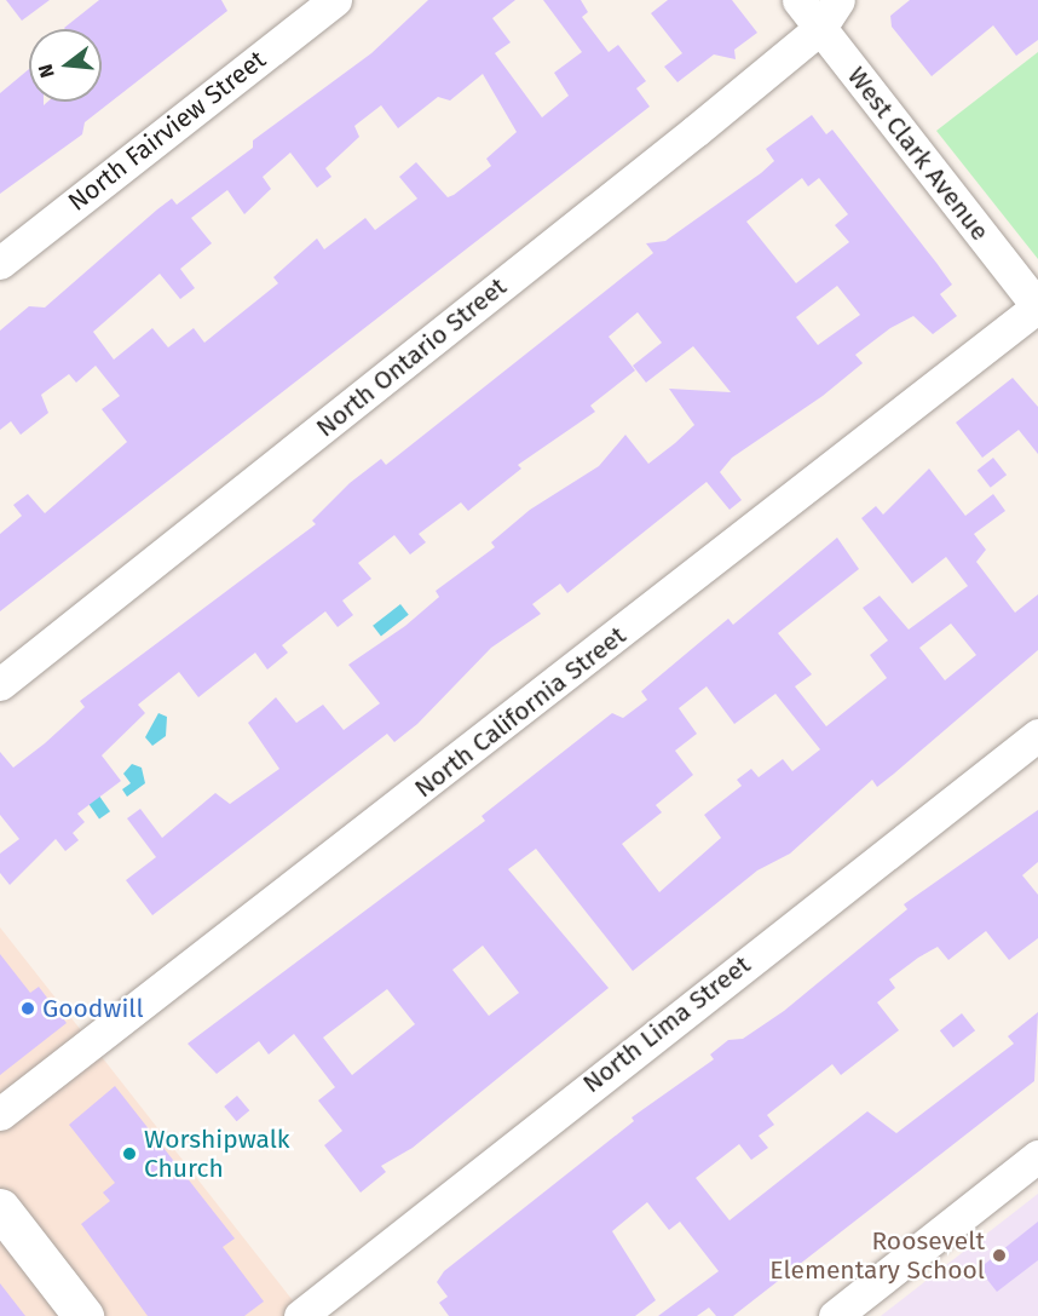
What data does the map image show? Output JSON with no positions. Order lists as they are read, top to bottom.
{
  "streets": {
    "street": [
      "North Fairview Street",
      "West Clark Avenue",
      "North Ontario Street",
      "North California Street",
      "North Lima Street"
    ]
  },
  "crossings": [
    ["West Clark Avenue", "North Ontario Street"],
    ["West Clark Avenue", "North California Street"]
  ],
  "places": ["Goodwill", "Worshipwalk Church", "Roosevelt Elementary School"],
  "north": "left"
}
